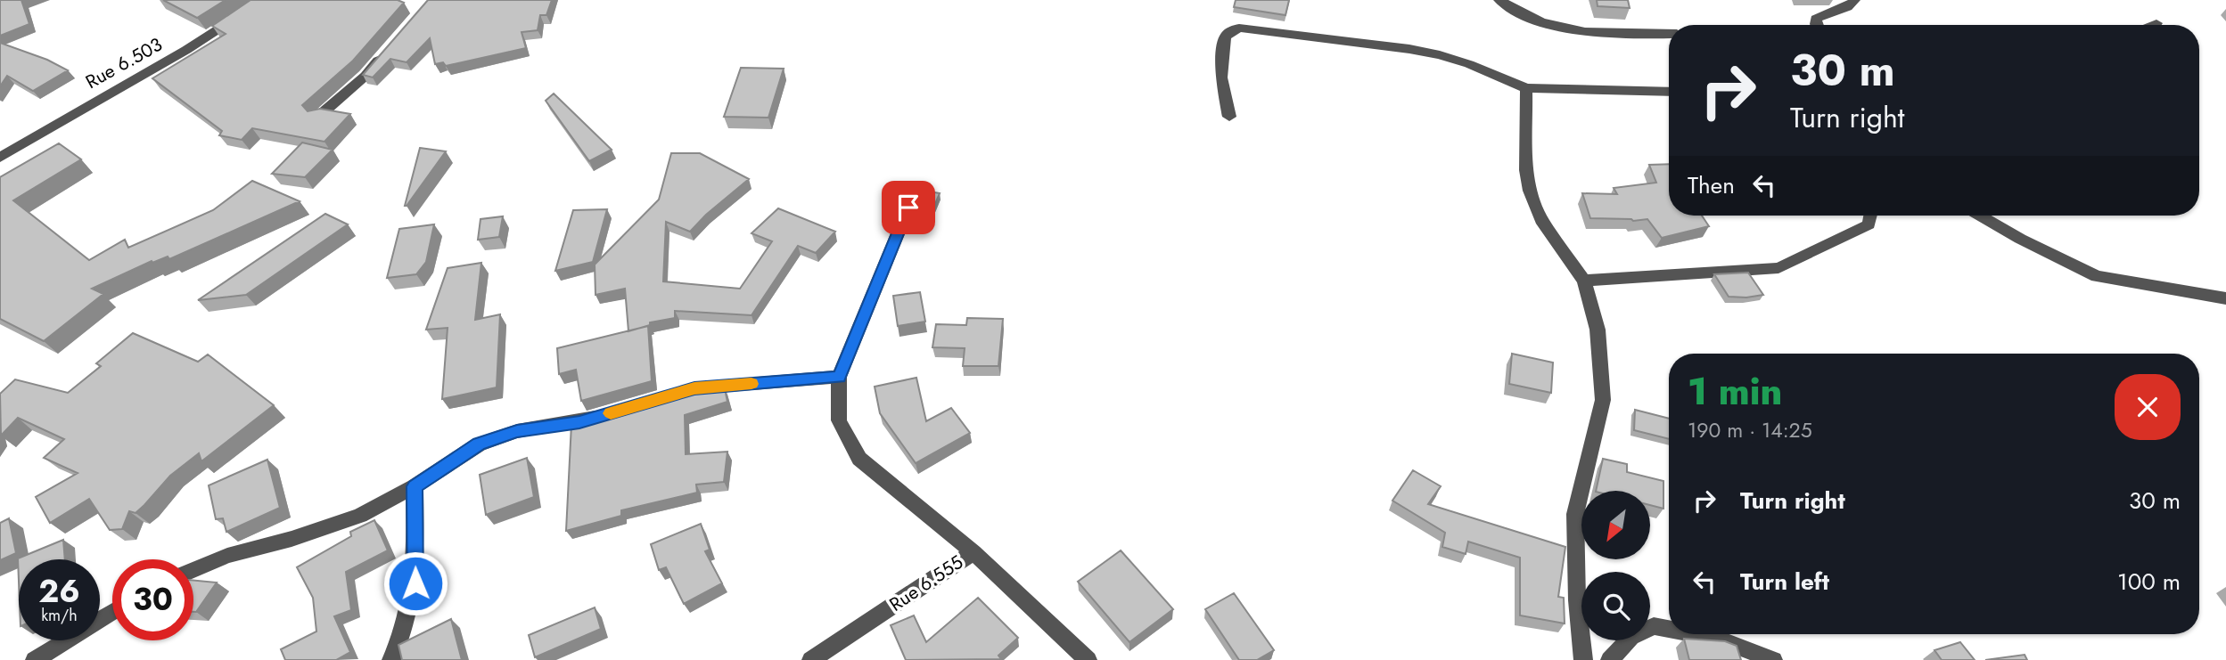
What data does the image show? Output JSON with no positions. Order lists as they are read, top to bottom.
{
  "streets": {
    "street": ["Rue 6.503", "Rue 6.555"]
  },
  "north": "bottom left",
  "page": {
    "turn": ["30 m", "Turn right"],
    "then": "Then",
    "heading": ["1 min", "190 m · 14:25"],
    "list": [
      {
        "name": "Turn right",
        "value": "30 m"
      },
      {
        "name": "Turn left",
        "value": "100 m"
      }
    ],
    "speed": "26 km/h",
    "limit": "30"
  }
}
